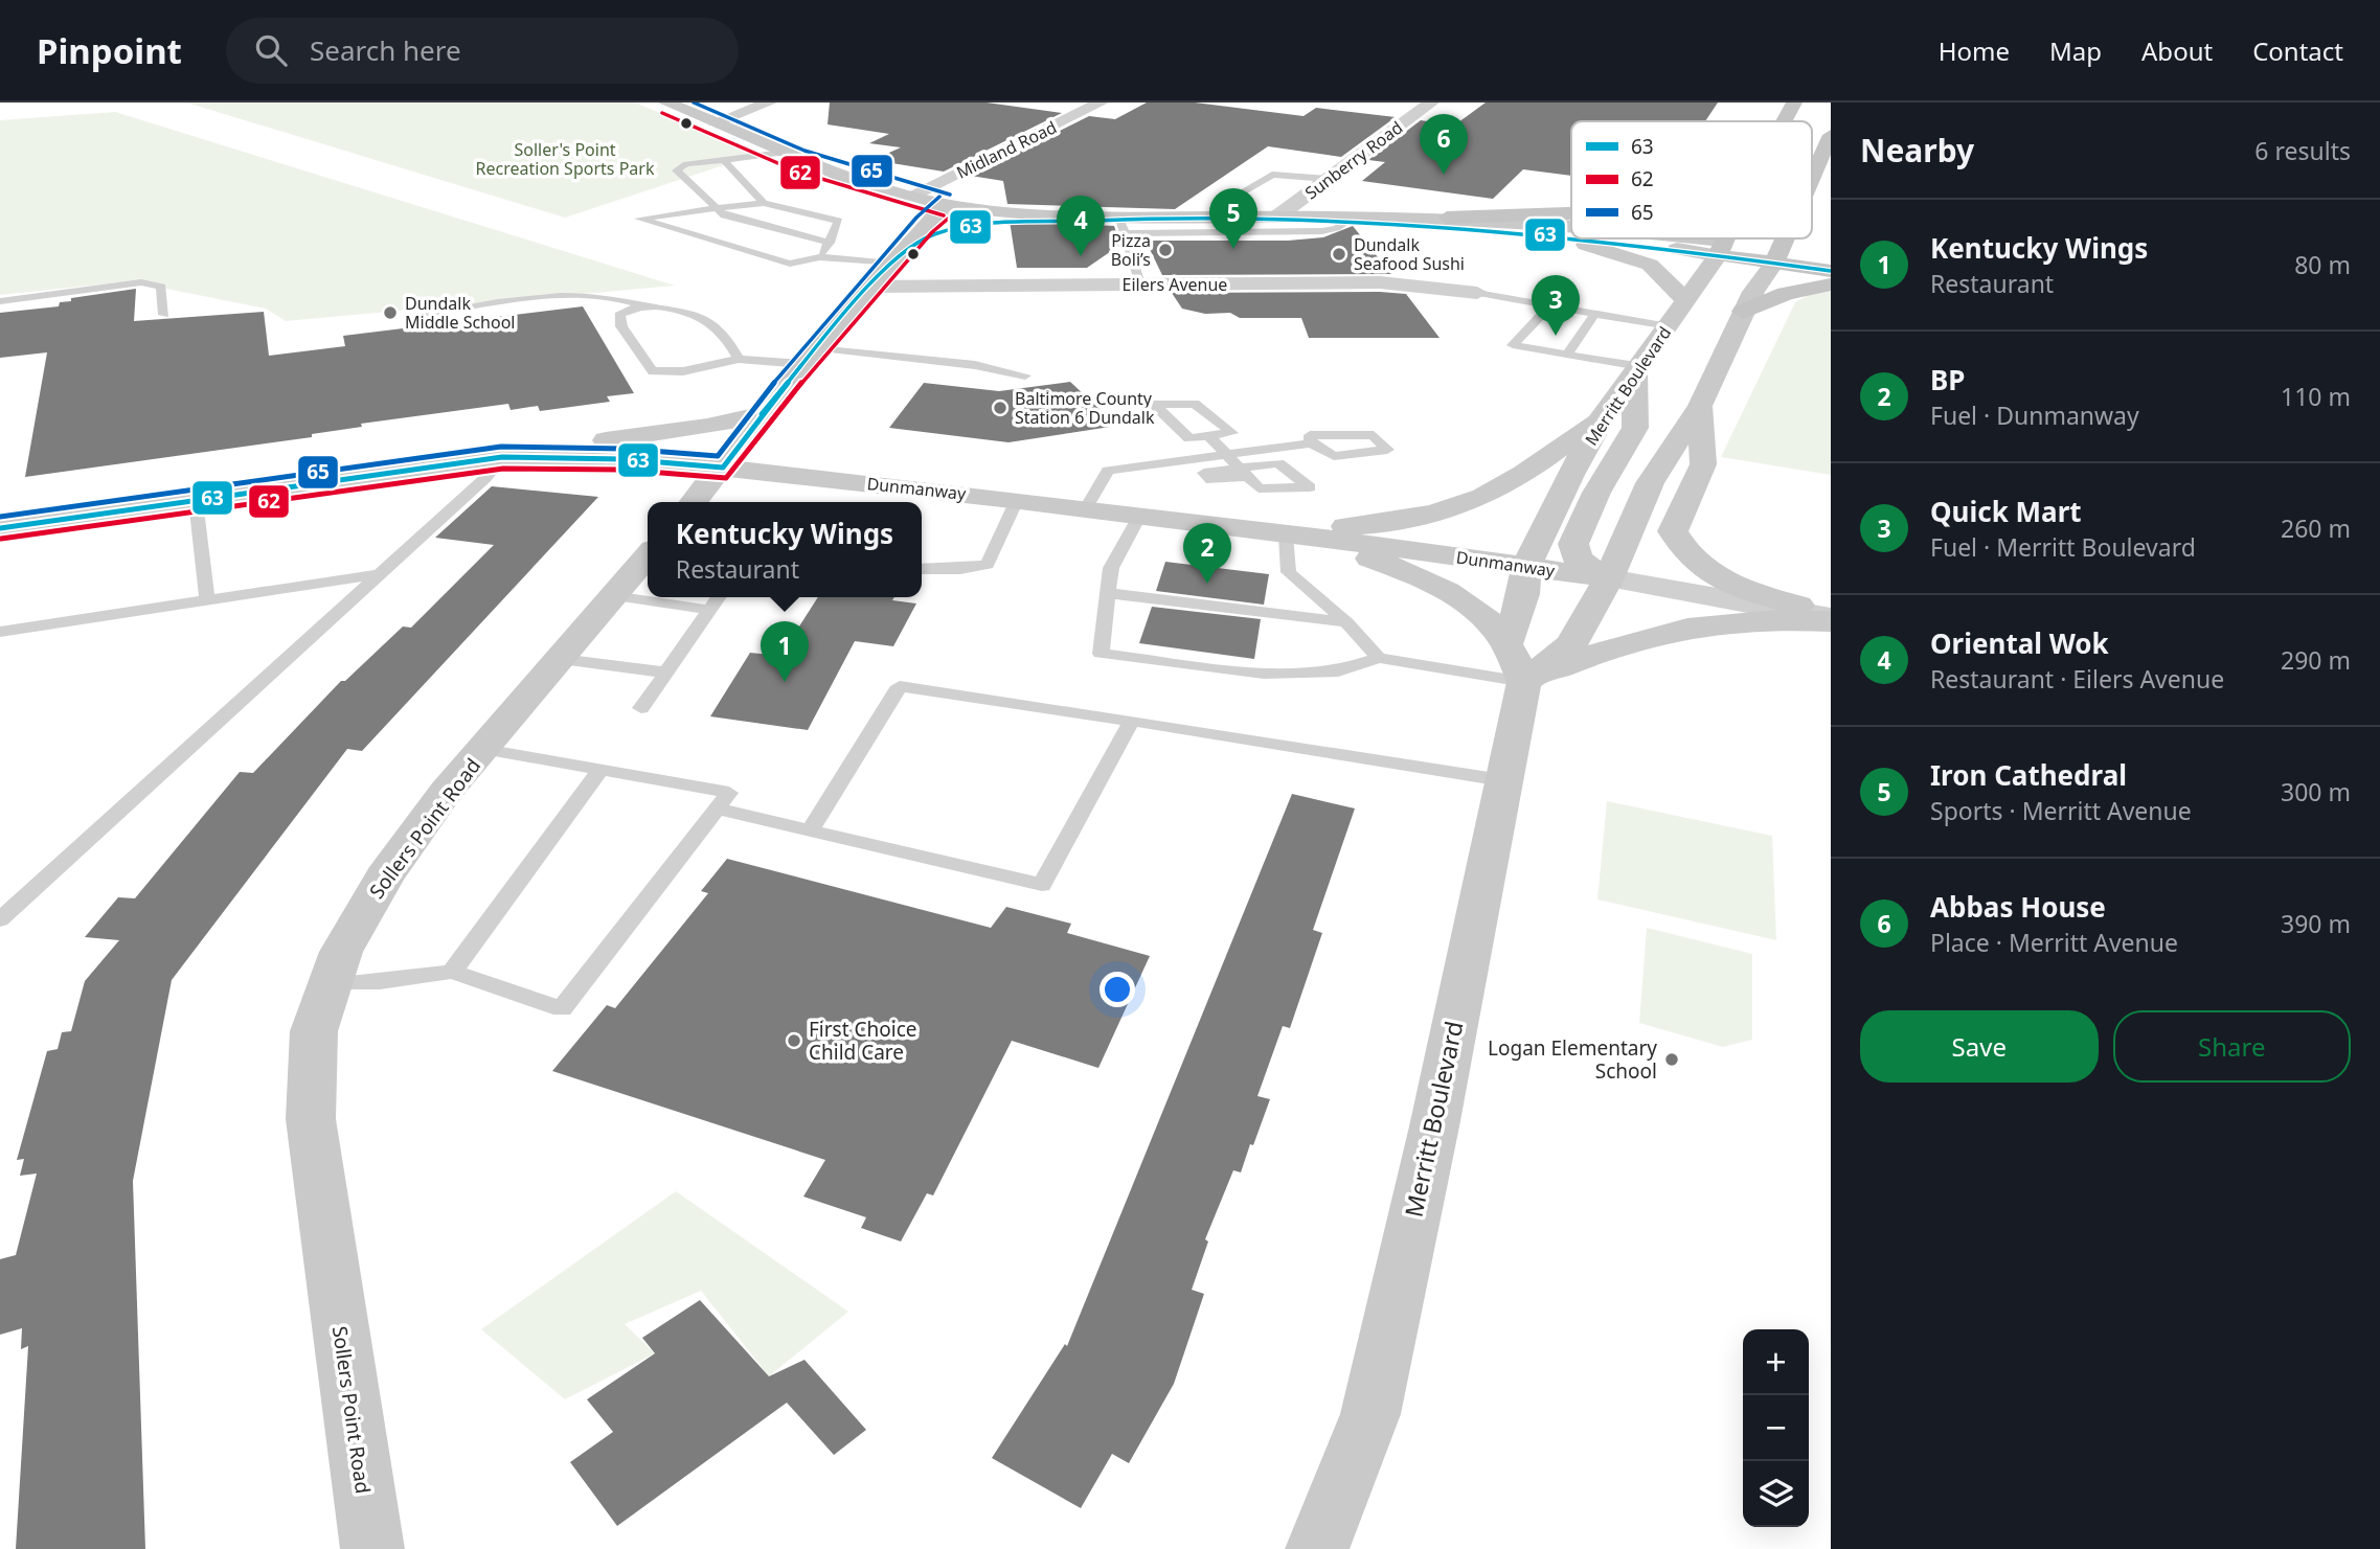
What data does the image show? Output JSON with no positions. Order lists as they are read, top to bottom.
{
  "streets": {
    "main road": ["Merritt Boulevard"],
    "street": [
      "Midland Road",
      "Sunberry Road",
      "Eilers Avenue",
      "Dunmanway",
      "Sollers Point Road"
    ]
  },
  "crossings": [
    ["Merritt Boulevard", "Dunmanway"]
  ],
  "parks": ["Soller's Point Recreation Sports Park"],
  "places": [
    "Pizza Boli’s",
    "Dundalk Seafood Sushi",
    "Dundalk Middle School",
    "Baltimore County Station 6 Dundalk",
    "First Choice Child Care",
    "Logan Elementary School"
  ],
  "lines": ["transit line 65", "transit line 62", "transit line 63"],
  "legend": ["63", "62", "65"],
  "page": {
    "header": "Pinpoint",
    "search": "Search here",
    "nav": [
      "Home",
      "Map",
      "About",
      "Contact"
    ],
    "heading": ["Nearby", "6 results"],
    "pins": [
      "6",
      "5",
      "4",
      "3",
      "2",
      "1"
    ],
    "list": [
      {
        "mark": "1",
        "name": "Kentucky Wings",
        "note": "Restaurant",
        "value": "80 m"
      },
      {
        "mark": "2",
        "name": "BP",
        "note": "Fuel · Dunmanway",
        "value": "110 m"
      },
      {
        "mark": "3",
        "name": "Quick Mart",
        "note": "Fuel · Merritt Boulevard",
        "value": "260 m"
      },
      {
        "mark": "4",
        "name": "Oriental Wok",
        "note": "Restaurant · Eilers Avenue",
        "value": "290 m"
      },
      {
        "mark": "5",
        "name": "Iron Cathedral",
        "note": "Sports · Merritt Avenue",
        "value": "300 m"
      },
      {
        "mark": "6",
        "name": "Abbas House",
        "note": "Place · Merritt Avenue",
        "value": "390 m"
      }
    ],
    "popup": ["Kentucky Wings", "Restaurant"],
    "buttons": ["Save", "Share"],
    "map_buttons": ["+", "−"]
  }
}
